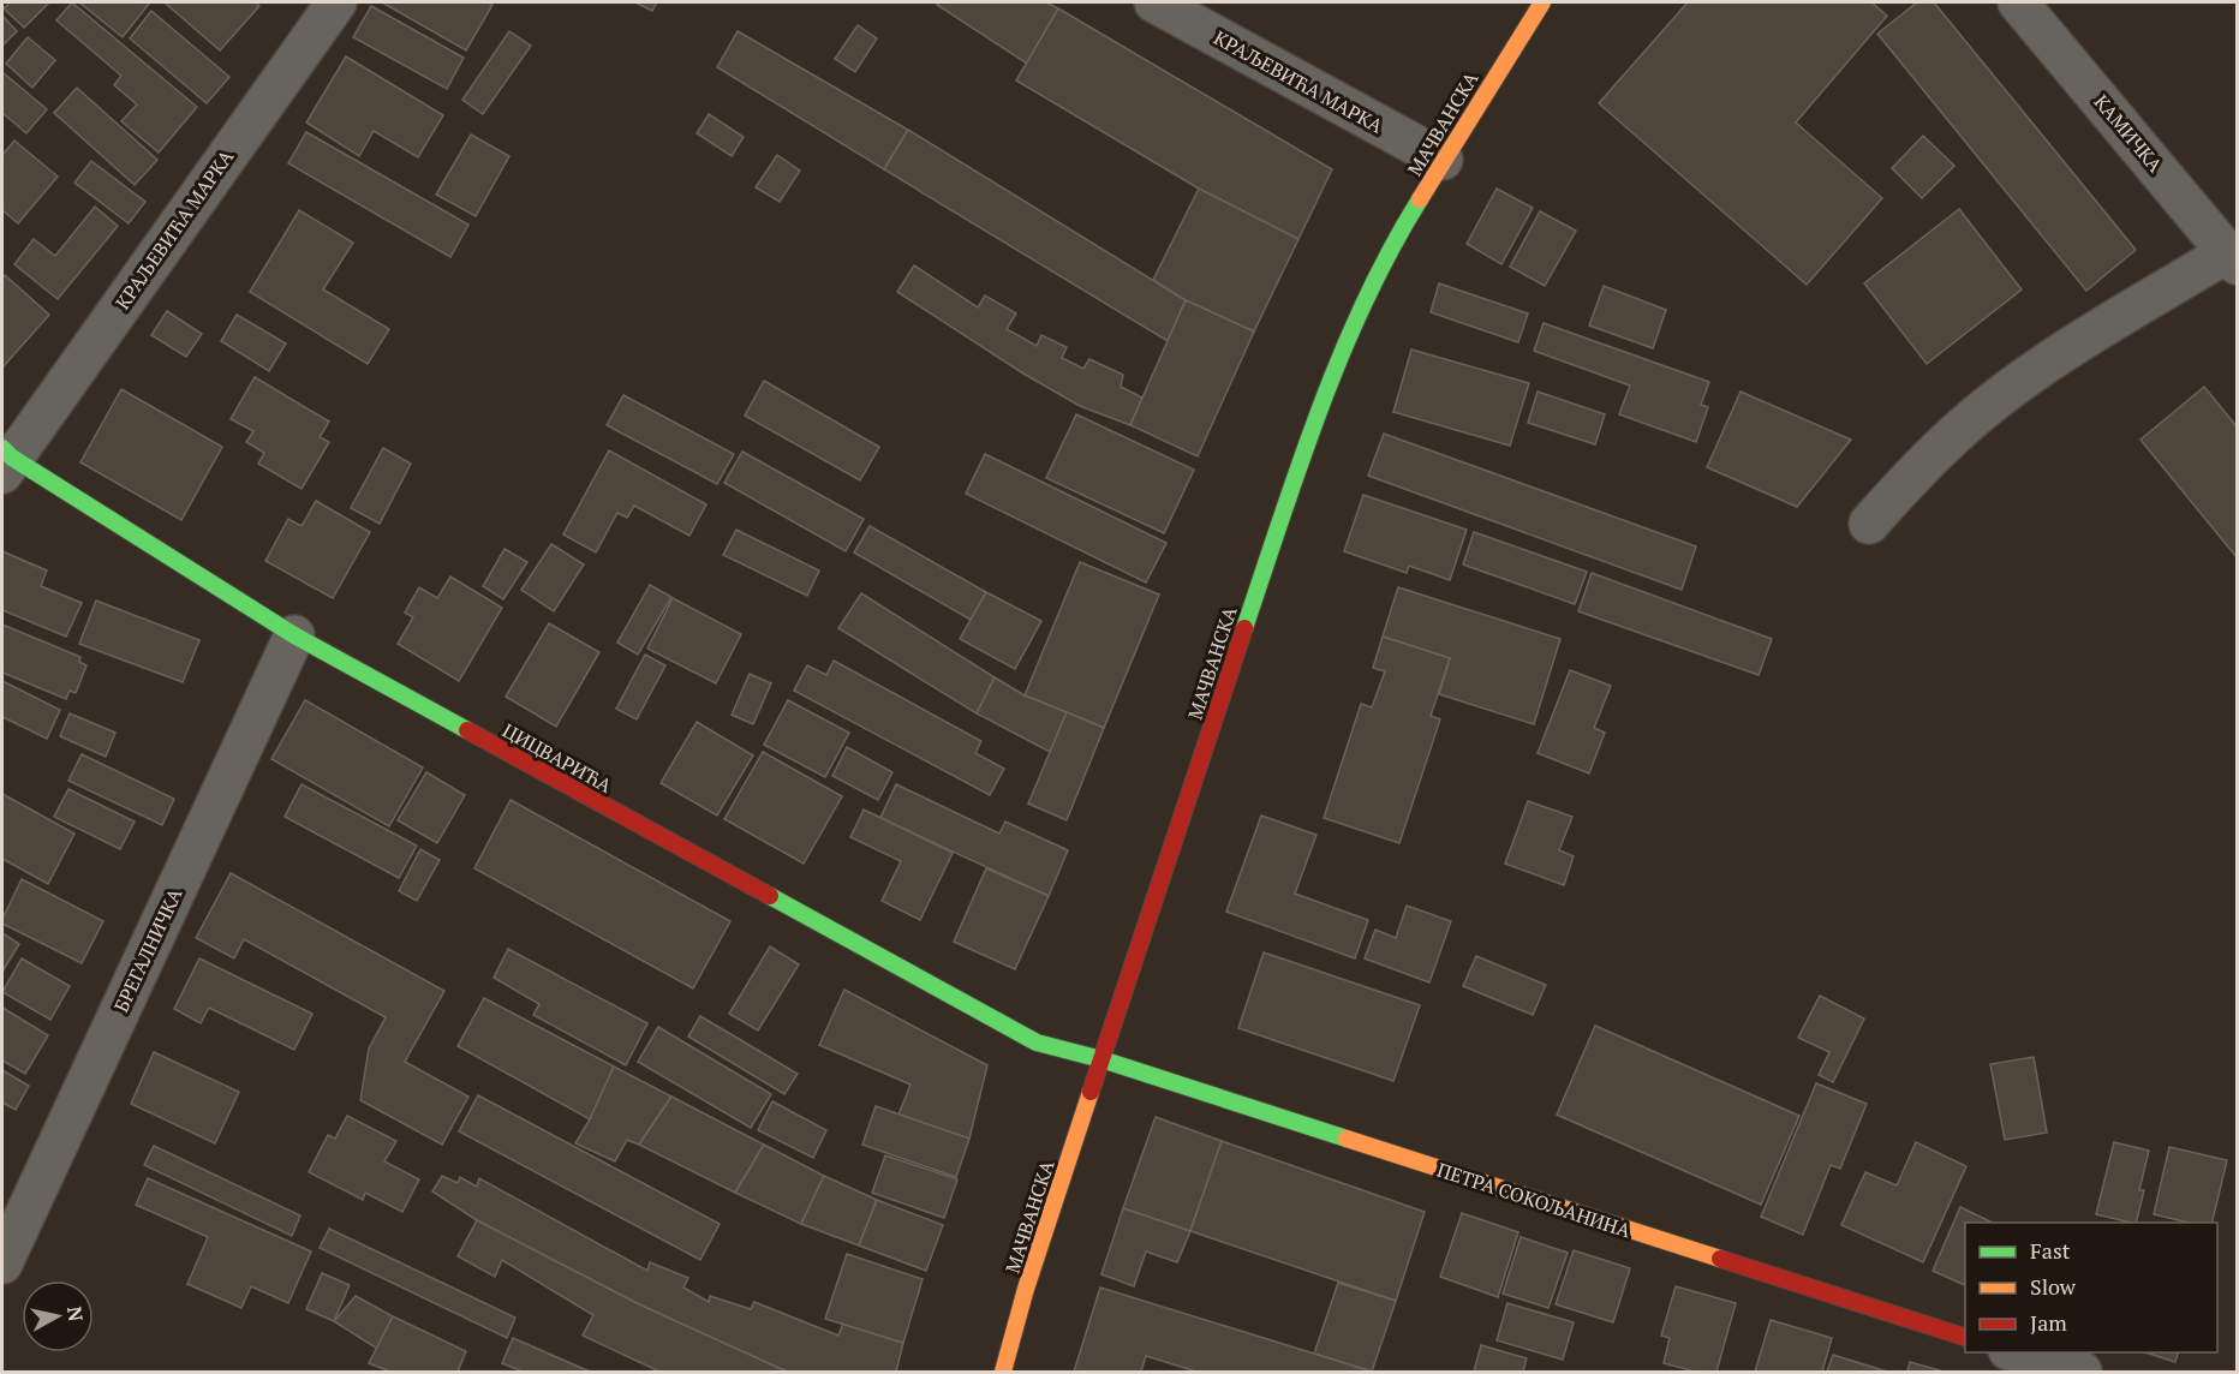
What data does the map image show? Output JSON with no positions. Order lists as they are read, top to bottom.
{
  "streets": {
    "street": [
      "КРАЉЕВИЋА МАРКА",
      "МАЧВАНСКА",
      "КАМИЧКА",
      "ЦИЦВАРИЋА",
      "БРЕГАЛНИЧКА",
      "ПЕТРА СОКОЉАНИНА"
    ]
  },
  "crossings": [
    ["КРАЉЕВИЋА МАРКА", "МАЧВАНСКА"],
    ["КРАЉЕВИЋА МАРКА", "ЦИЦВАРИЋА"],
    ["МАЧВАНСКА", "ЦИЦВАРИЋА"],
    ["МАЧВАНСКА", "ПЕТРА СОКОЉАНИНА"],
    ["ЦИЦВАРИЋА", "БРЕГАЛНИЧКА"],
    ["ЦИЦВАРИЋА", "ПЕТРА СОКОЉАНИНА"]
  ],
  "legend": ["Fast", "Slow", "Jam"],
  "north": "right"
}
